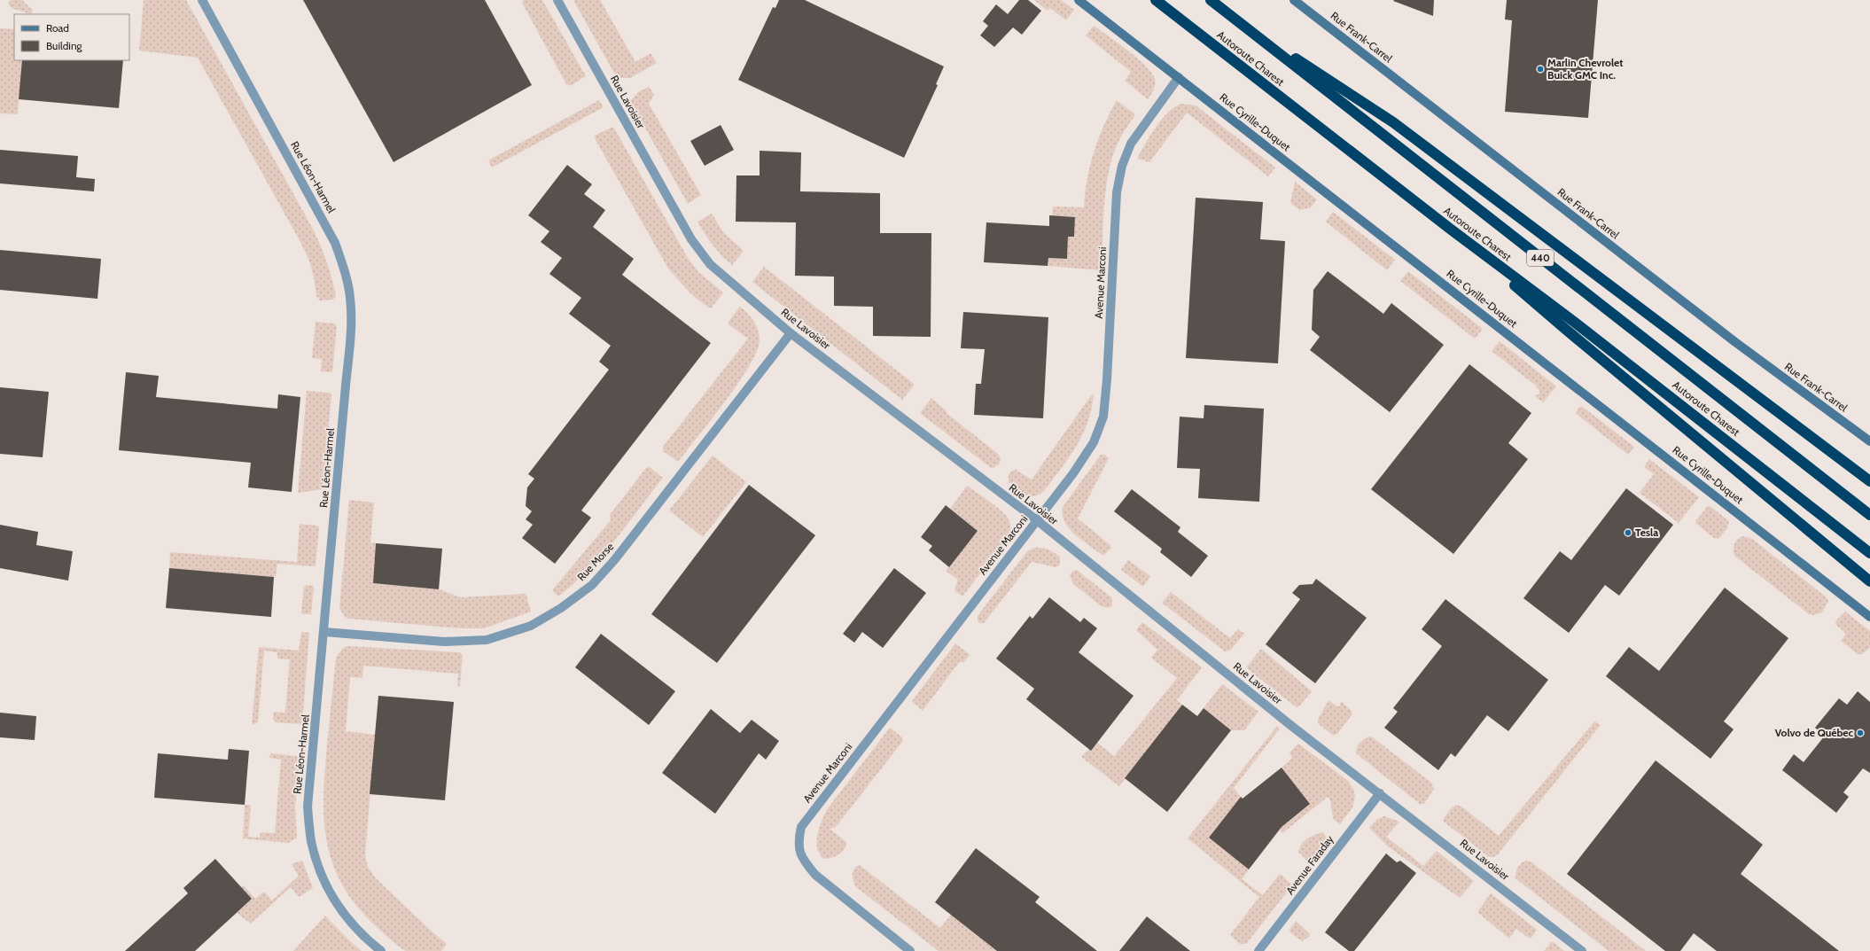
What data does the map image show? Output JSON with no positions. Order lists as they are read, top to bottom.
{
  "streets": {
    "highway": ["Autoroute Charest", "440"],
    "street": [
      "Rue Frank-Carrel",
      "Rue Lavoisier",
      "Rue Cyrille-Duquet",
      "Rue Léon-Harmel",
      "Avenue Marconi",
      "Rue Morse",
      "Avenue Faraday"
    ]
  },
  "crossings": [
    ["Rue Lavoisier", "Avenue Marconi"],
    ["Rue Lavoisier", "Rue Morse"],
    ["Rue Lavoisier", "Avenue Faraday"],
    ["Rue Cyrille-Duquet", "Avenue Marconi"],
    ["Rue Léon-Harmel", "Rue Morse"]
  ],
  "places": ["Marlin Chevrolet Buick GMC Inc.", "Tesla", "Volvo de Québec"],
  "legend": ["Road", "Building"]
}
